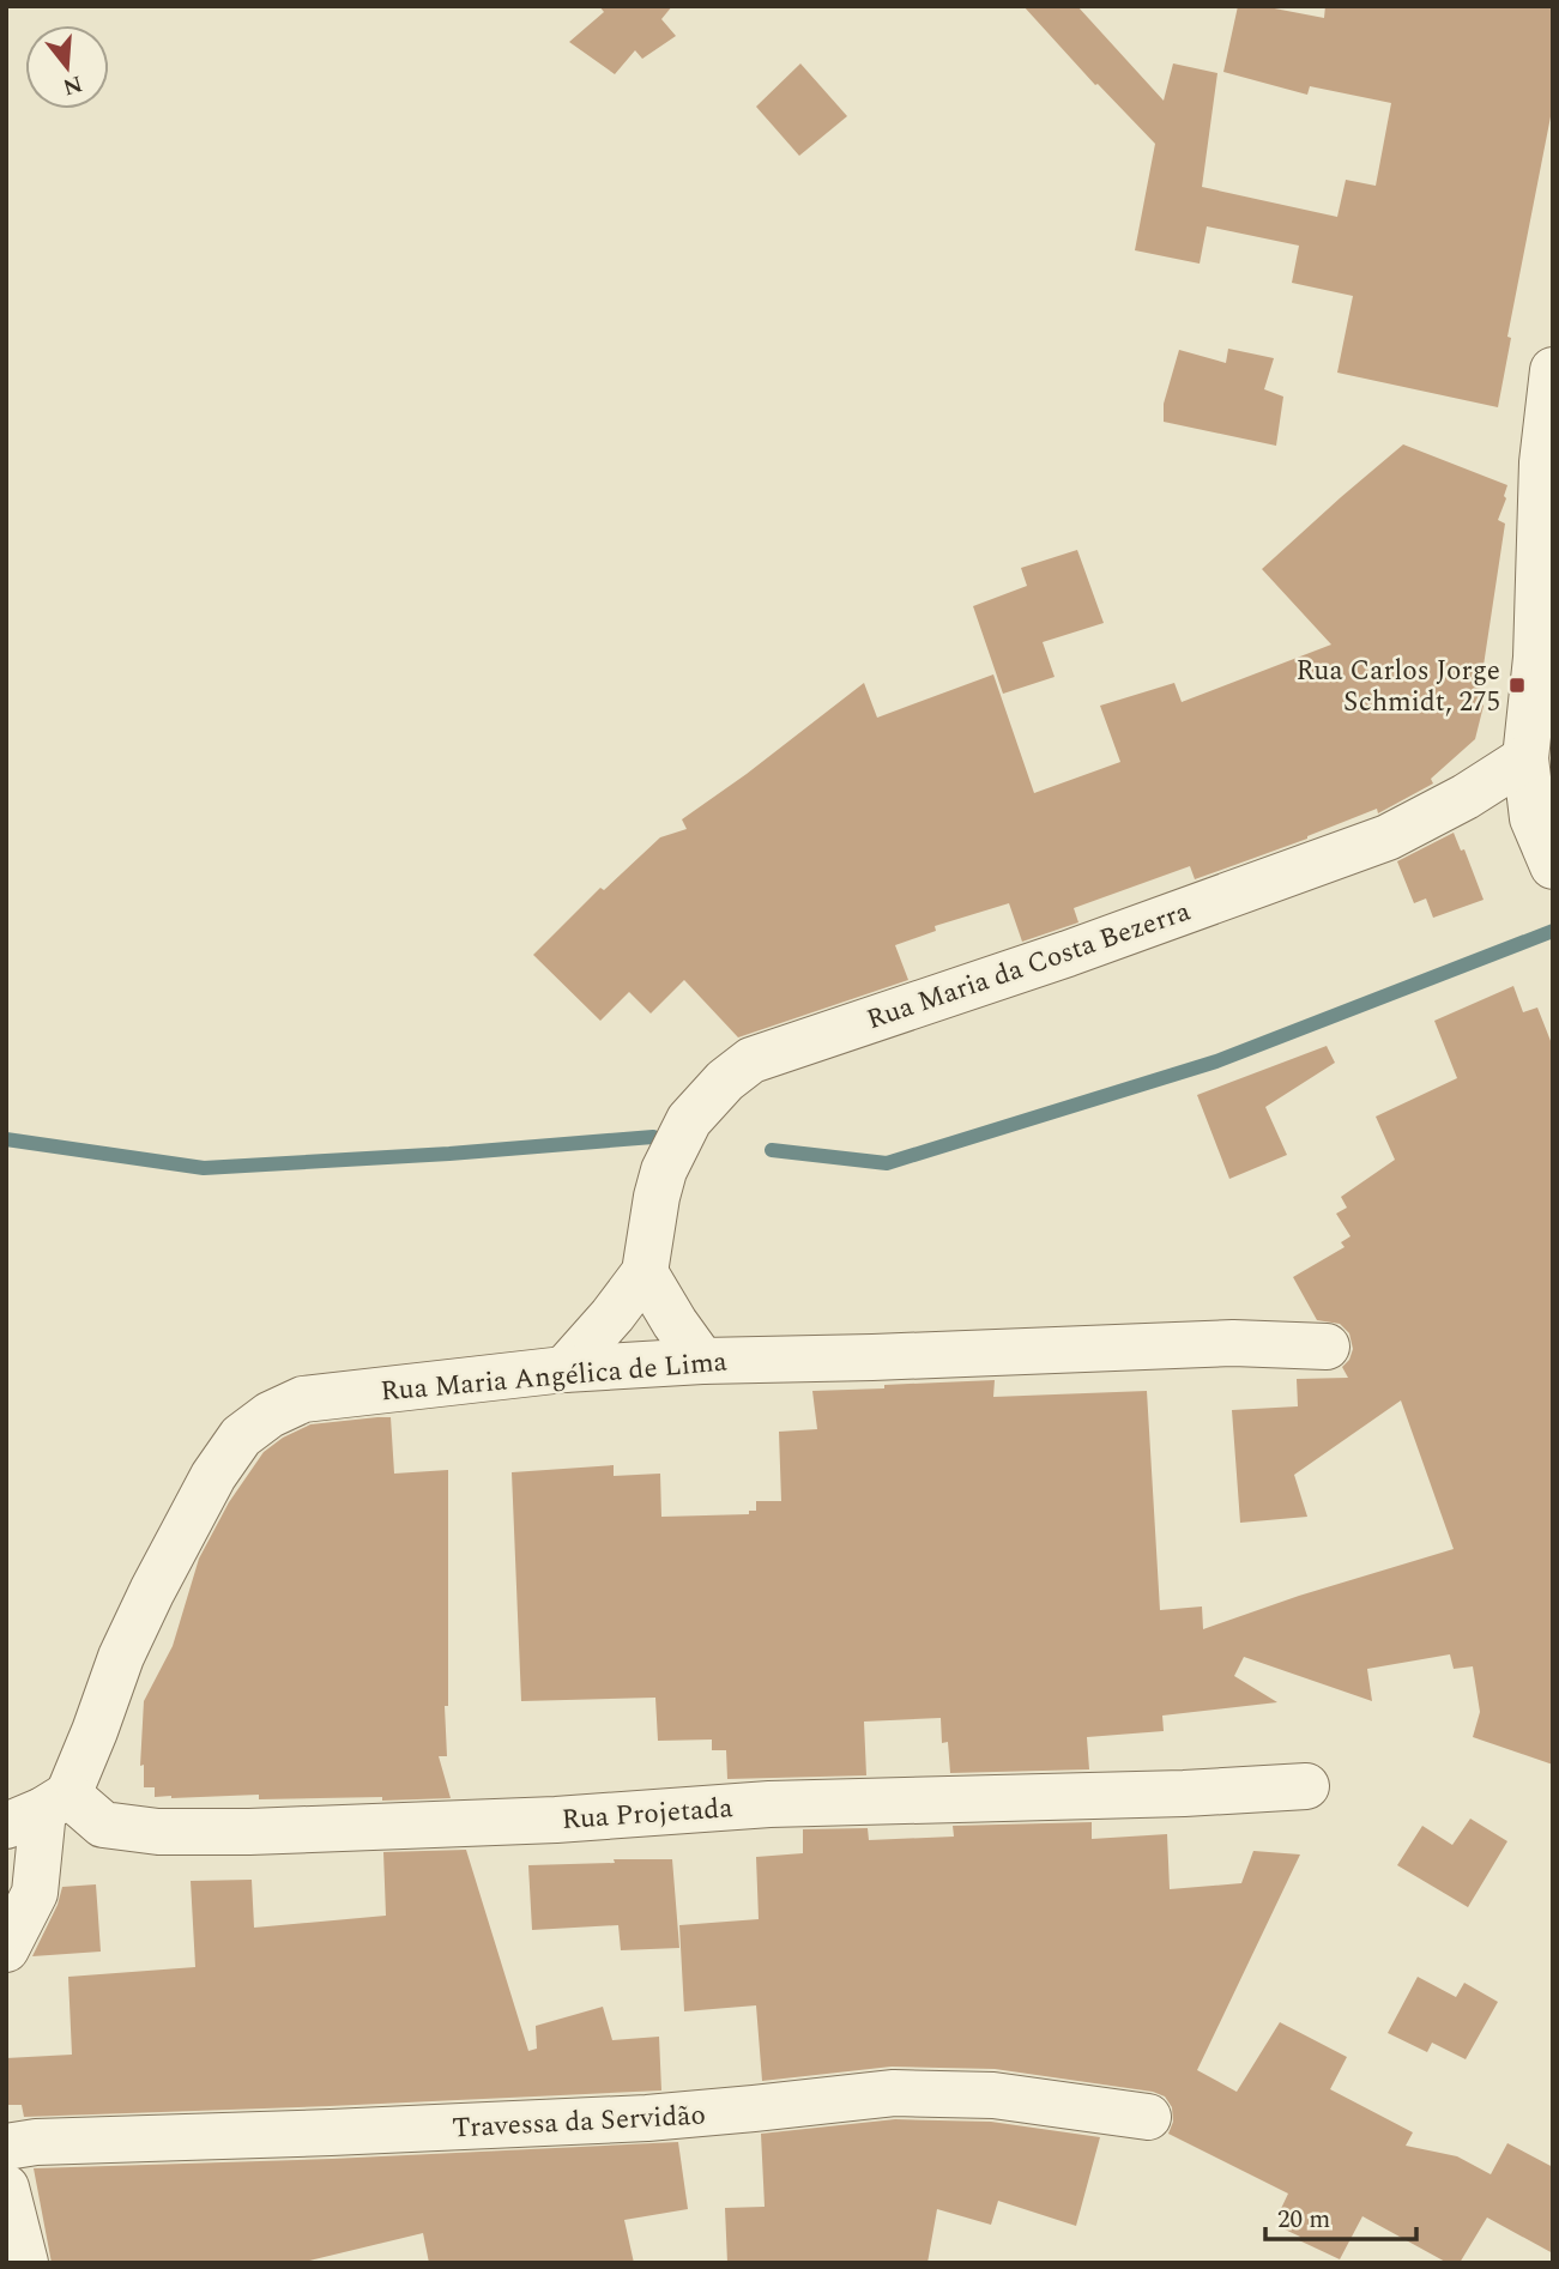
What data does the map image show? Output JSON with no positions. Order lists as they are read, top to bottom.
{
  "streets": {
    "street": [
      "Rua Maria da Costa Bezerra",
      "Rua Maria Angélica de Lima",
      "Rua Projetada",
      "Travessa da Servidão"
    ]
  },
  "crossings": [
    ["Rua Maria da Costa Bezerra", "Rua Maria Angélica de Lima"],
    ["Rua Maria Angélica de Lima", "Rua Projetada"]
  ],
  "places": {
    "transit": ["Rua Carlos Jorge Schmidt, 275"]
  },
  "scale_bar": "20 m",
  "north": "bottom"
}
